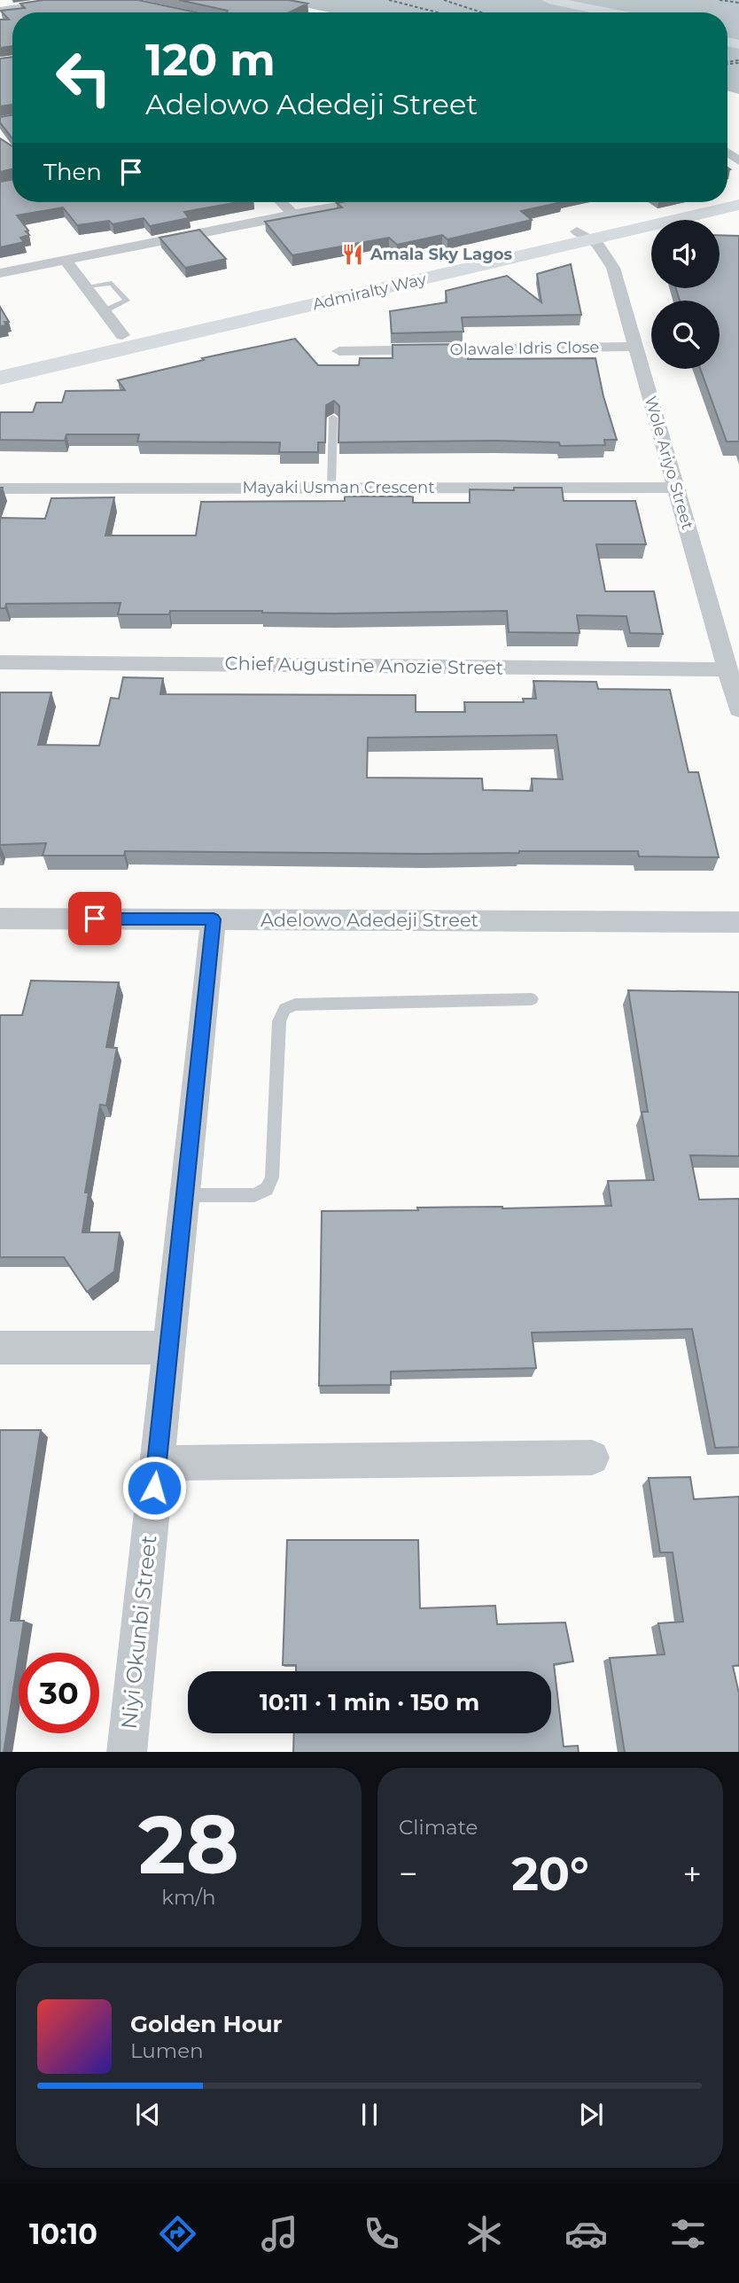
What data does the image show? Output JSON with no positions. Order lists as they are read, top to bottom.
{
  "streets": {
    "main road": ["Admiralty Way"],
    "street": [
      "Olawale Idris Close",
      "Wole Ariyo Street",
      "Mayaki Usman Crescent",
      "Chief Augustine Anozie Street",
      "Adelowo Adedeji Street",
      "Niyi Okunbi Street"
    ]
  },
  "crossings": [
    ["Admiralty Way", "Wole Ariyo Street"],
    ["Olawale Idris Close", "Wole Ariyo Street"],
    ["Wole Ariyo Street", "Mayaki Usman Crescent"],
    ["Wole Ariyo Street", "Chief Augustine Anozie Street"],
    ["Adelowo Adedeji Street", "Niyi Okunbi Street"]
  ],
  "places": {
    "restaurant": ["Amala Sky Lagos"]
  },
  "page": {
    "turn": ["120 m", "Adelowo Adedeji Street"],
    "then": "Then",
    "limit": "30",
    "trip": "10:11 · 1 min · 150 m",
    "tile": [
      ["28", "km/h"],
      "Climate"
    ],
    "heat": ["−", "20°", "+"],
    "song": ["Golden Hour", "Lumen"],
    "tabs": "10:10"
  }
}
